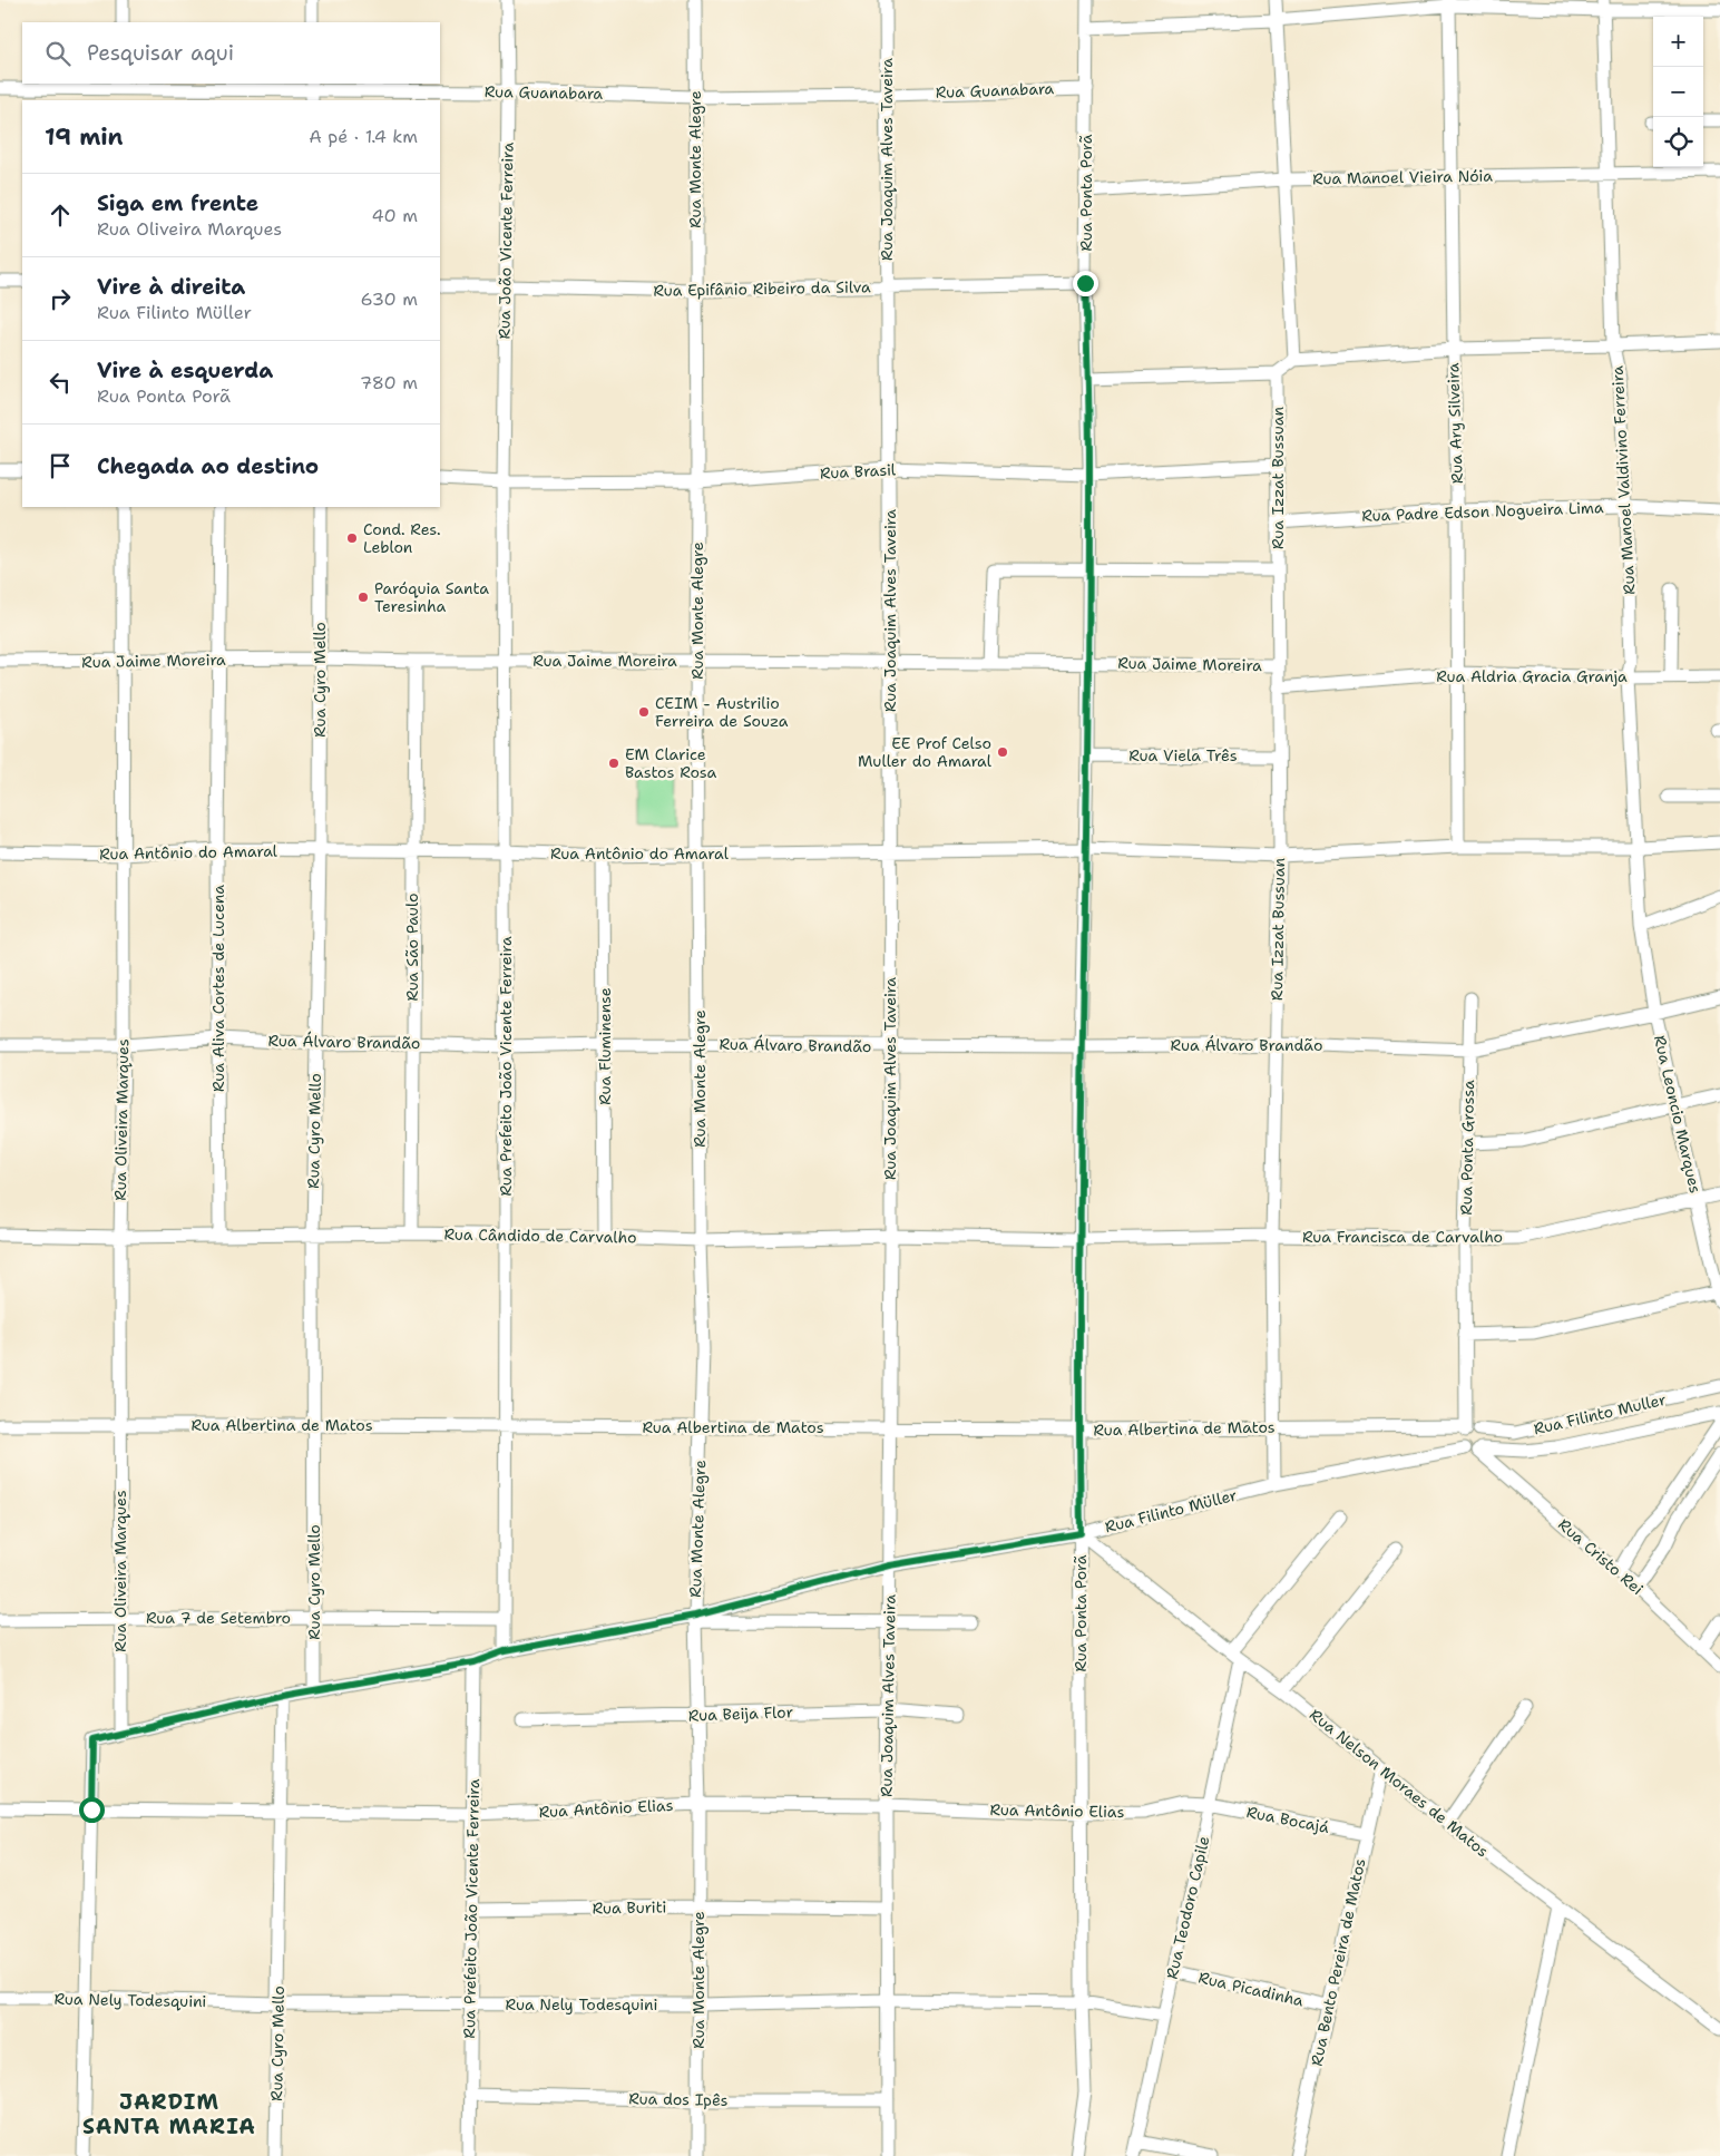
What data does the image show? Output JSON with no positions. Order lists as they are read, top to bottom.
{
  "streets": {
    "street": [
      "Rua Guanabara",
      "Rua Monte Alegre",
      "Rua Joaquim Alves Taveira",
      "Rua Manoel Vieira Nóia",
      "Rua Ponta Porã",
      "Rua João Vicente Ferreira",
      "Rua Epifânio Ribeiro da Silva",
      "Rua Ary Silveira",
      "Rua Brasil",
      "Rua Izzat Bussuan",
      "Rua Manoel Valdivino Ferreira",
      "Rua Padre Edson Nogueira Lima",
      "Rua Jaime Moreira",
      "Rua Aldria Gracia Granja",
      "Rua Cyro Mello",
      "Rua Viela Três",
      "Rua Antônio do Amaral",
      "Rua São Paulo",
      "Rua Aliva Cortes de Lucena",
      "Rua Álvaro Brandão",
      "Rua Fluminense",
      "Rua Prefeito João Vicente Ferreira",
      "Rua Leoncio Marques",
      "Rua Oliveira Marques",
      "Rua Ponta Grossa",
      "Rua Cândido de Carvalho",
      "Rua Francisca de Carvalho",
      "Rua Filinto Muller",
      "Rua Albertina de Matos",
      "Rua Filinto Müller",
      "Rua Cristo Rei",
      "Rua 7 de Setembro",
      "Rua Beija Flor",
      "Rua Nelson Moraes de Matos",
      "Rua Antônio Elias",
      "Rua Bocajá",
      "Rua Buriti",
      "Rua Teodoro Capile",
      "Rua Bento Pereira de Matos",
      "Rua Picadinha",
      "Rua Nely Todesquini",
      "Rua dos Ipês"
    ]
  },
  "crossings": [
    ["Rua Guanabara", "Rua Monte Alegre"],
    ["Rua Guanabara", "Rua Joaquim Alves Taveira"],
    ["Rua Guanabara", "Rua Ponta Porã"],
    ["Rua Guanabara", "Rua João Vicente Ferreira"],
    ["Rua Monte Alegre", "Rua Epifânio Ribeiro da Silva"],
    ["Rua Monte Alegre", "Rua Brasil"],
    ["Rua Monte Alegre", "Rua Jaime Moreira"],
    ["Rua Monte Alegre", "Rua Antônio do Amaral"],
    ["Rua Monte Alegre", "Rua Álvaro Brandão"],
    ["Rua Monte Alegre", "Rua Cândido de Carvalho"],
    ["Rua Monte Alegre", "Rua Albertina de Matos"],
    ["Rua Monte Alegre", "Rua Filinto Müller"],
    ["Rua Monte Alegre", "Rua Beija Flor"],
    ["Rua Monte Alegre", "Rua Antônio Elias"],
    ["Rua Monte Alegre", "Rua Buriti"],
    ["Rua Monte Alegre", "Rua Nely Todesquini"],
    ["Rua Monte Alegre", "Rua dos Ipês"],
    ["Rua Joaquim Alves Taveira", "Rua Epifânio Ribeiro da Silva"],
    ["Rua Joaquim Alves Taveira", "Rua Brasil"],
    ["Rua Joaquim Alves Taveira", "Rua Jaime Moreira"],
    ["Rua Joaquim Alves Taveira", "Rua Antônio do Amaral"],
    ["Rua Joaquim Alves Taveira", "Rua Álvaro Brandão"],
    ["Rua Joaquim Alves Taveira", "Rua Cândido de Carvalho"],
    ["Rua Joaquim Alves Taveira", "Rua Albertina de Matos"],
    ["Rua Joaquim Alves Taveira", "Rua Filinto Müller"],
    ["Rua Joaquim Alves Taveira", "Rua Beija Flor"],
    ["Rua Joaquim Alves Taveira", "Rua Antônio Elias"],
    ["Rua Joaquim Alves Taveira", "Rua Buriti"],
    ["Rua Joaquim Alves Taveira", "Rua Nely Todesquini"],
    ["Rua Joaquim Alves Taveira", "Rua dos Ipês"],
    ["Rua Manoel Vieira Nóia", "Rua Ponta Porã"],
    ["Rua Manoel Vieira Nóia", "Rua Ary Silveira"],
    ["Rua Manoel Vieira Nóia", "Rua Manoel Valdivino Ferreira"],
    ["Rua Ponta Porã", "Rua Epifânio Ribeiro da Silva"],
    ["Rua Ponta Porã", "Rua Brasil"],
    ["Rua Ponta Porã", "Rua Jaime Moreira"],
    ["Rua Ponta Porã", "Rua Viela Três"],
    ["Rua Ponta Porã", "Rua Antônio do Amaral"],
    ["Rua Ponta Porã", "Rua Álvaro Brandão"],
    ["Rua Ponta Porã", "Rua Cândido de Carvalho"],
    ["Rua Ponta Porã", "Rua Francisca de Carvalho"],
    ["Rua Ponta Porã", "Rua Albertina de Matos"],
    ["Rua Ponta Porã", "Rua Filinto Müller"],
    ["Rua Ponta Porã", "Rua Nelson Moraes de Matos"],
    ["Rua Ponta Porã", "Rua Antônio Elias"],
    ["Rua Ponta Porã", "Rua Nely Todesquini"],
    ["Rua João Vicente Ferreira", "Rua Epifânio Ribeiro da Silva"],
    ["Rua João Vicente Ferreira", "Rua Brasil"],
    ["Rua João Vicente Ferreira", "Rua Prefeito João Vicente Ferreira"],
    ["Rua Ary Silveira", "Rua Padre Edson Nogueira Lima"],
    ["Rua Ary Silveira", "Rua Aldria Gracia Granja"],
    ["Rua Ary Silveira", "Rua Antônio do Amaral"],
    ["Rua Brasil", "Rua Izzat Bussuan"],
    ["Rua Brasil", "Rua Prefeito João Vicente Ferreira"],
    ["Rua Izzat Bussuan", "Rua Padre Edson Nogueira Lima"],
    ["Rua Izzat Bussuan", "Rua Jaime Moreira"],
    ["Rua Izzat Bussuan", "Rua Aldria Gracia Granja"],
    ["Rua Izzat Bussuan", "Rua Viela Três"],
    ["Rua Izzat Bussuan", "Rua Antônio do Amaral"],
    ["Rua Izzat Bussuan", "Rua Álvaro Brandão"],
    ["Rua Izzat Bussuan", "Rua Francisca de Carvalho"],
    ["Rua Izzat Bussuan", "Rua Albertina de Matos"],
    ["Rua Izzat Bussuan", "Rua Filinto Müller"],
    ["Rua Manoel Valdivino Ferreira", "Rua Padre Edson Nogueira Lima"],
    ["Rua Manoel Valdivino Ferreira", "Rua Aldria Gracia Granja"],
    ["Rua Manoel Valdivino Ferreira", "Rua Antônio do Amaral"],
    ["Rua Manoel Valdivino Ferreira", "Rua Leoncio Marques"],
    ["Rua Jaime Moreira", "Rua Cyro Mello"],
    ["Rua Jaime Moreira", "Rua São Paulo"],
    ["Rua Jaime Moreira", "Rua Aliva Cortes de Lucena"],
    ["Rua Jaime Moreira", "Rua Prefeito João Vicente Ferreira"],
    ["Rua Jaime Moreira", "Rua Oliveira Marques"],
    ["Rua Cyro Mello", "Rua Antônio do Amaral"],
    ["Rua Cyro Mello", "Rua Álvaro Brandão"],
    ["Rua Cyro Mello", "Rua Cândido de Carvalho"],
    ["Rua Cyro Mello", "Rua Albertina de Matos"],
    ["Rua Cyro Mello", "Rua Filinto Müller"],
    ["Rua Cyro Mello", "Rua 7 de Setembro"],
    ["Rua Cyro Mello", "Rua Antônio Elias"],
    ["Rua Cyro Mello", "Rua Nely Todesquini"],
    ["Rua Antônio do Amaral", "Rua São Paulo"],
    ["Rua Antônio do Amaral", "Rua Aliva Cortes de Lucena"],
    ["Rua Antônio do Amaral", "Rua Fluminense"],
    ["Rua Antônio do Amaral", "Rua Prefeito João Vicente Ferreira"],
    ["Rua Antônio do Amaral", "Rua Oliveira Marques"],
    ["Rua São Paulo", "Rua Álvaro Brandão"],
    ["Rua São Paulo", "Rua Cândido de Carvalho"],
    ["Rua Aliva Cortes de Lucena", "Rua Álvaro Brandão"],
    ["Rua Aliva Cortes de Lucena", "Rua Cândido de Carvalho"],
    ["Rua Álvaro Brandão", "Rua Fluminense"],
    ["Rua Álvaro Brandão", "Rua Prefeito João Vicente Ferreira"],
    ["Rua Álvaro Brandão", "Rua Leoncio Marques"],
    ["Rua Álvaro Brandão", "Rua Oliveira Marques"],
    ["Rua Álvaro Brandão", "Rua Ponta Grossa"],
    ["Rua Fluminense", "Rua Cândido de Carvalho"],
    ["Rua Prefeito João Vicente Ferreira", "Rua Cândido de Carvalho"],
    ["Rua Prefeito João Vicente Ferreira", "Rua Albertina de Matos"],
    ["Rua Prefeito João Vicente Ferreira", "Rua Filinto Müller"],
    ["Rua Prefeito João Vicente Ferreira", "Rua 7 de Setembro"],
    ["Rua Prefeito João Vicente Ferreira", "Rua Antônio Elias"],
    ["Rua Prefeito João Vicente Ferreira", "Rua Buriti"],
    ["Rua Prefeito João Vicente Ferreira", "Rua Nely Todesquini"],
    ["Rua Prefeito João Vicente Ferreira", "Rua dos Ipês"],
    ["Rua Leoncio Marques", "Rua Francisca de Carvalho"],
    ["Rua Oliveira Marques", "Rua Cândido de Carvalho"],
    ["Rua Oliveira Marques", "Rua Albertina de Matos"],
    ["Rua Oliveira Marques", "Rua Filinto Müller"],
    ["Rua Oliveira Marques", "Rua 7 de Setembro"],
    ["Rua Ponta Grossa", "Rua Francisca de Carvalho"],
    ["Rua Ponta Grossa", "Rua Filinto Muller"],
    ["Rua Ponta Grossa", "Rua Albertina de Matos"],
    ["Rua Ponta Grossa", "Rua Filinto Müller"],
    ["Rua Ponta Grossa", "Rua Cristo Rei"],
    ["Rua Cândido de Carvalho", "Rua Francisca de Carvalho"],
    ["Rua Filinto Muller", "Rua Albertina de Matos"],
    ["Rua Filinto Müller", "Rua Cristo Rei"],
    ["Rua Filinto Müller", "Rua Nelson Moraes de Matos"],
    ["Rua Filinto Müller", "Rua Antônio Elias"],
    ["Rua Nelson Moraes de Matos", "Rua Teodoro Capile"],
    ["Rua Nelson Moraes de Matos", "Rua Bento Pereira de Matos"],
    ["Rua Antônio Elias", "Rua Bocajá"],
    ["Rua Antônio Elias", "Rua Teodoro Capile"],
    ["Rua Bocajá", "Rua Teodoro Capile"],
    ["Rua Bocajá", "Rua Bento Pereira de Matos"],
    ["Rua Teodoro Capile", "Rua Picadinha"],
    ["Rua Teodoro Capile", "Rua Nely Todesquini"],
    ["Rua Bento Pereira de Matos", "Rua Picadinha"]
  ],
  "districts": ["JARDIM SANTA MARIA"],
  "places": [
    "Cond. Res. Leblon",
    "Paróquia Santa Teresinha",
    "CEIM - Austrilio Ferreira de Souza",
    "EE Prof Celso Muller do Amaral",
    "EM Clarice Bastos Rosa"
  ],
  "page": {
    "map_buttons": ["+", "−"],
    "search": "Pesquisar aqui",
    "heading": ["19 min", "A pé · 1.4 km"],
    "list": [
      ["Siga em frente", "Rua Oliveira Marques", "40 m"],
      ["Vire à direita", "Rua Filinto Müller", "630 m"],
      ["Vire à esquerda", "Rua Ponta Porã", "780 m"],
      "Chegada ao destino"
    ]
  }
}
